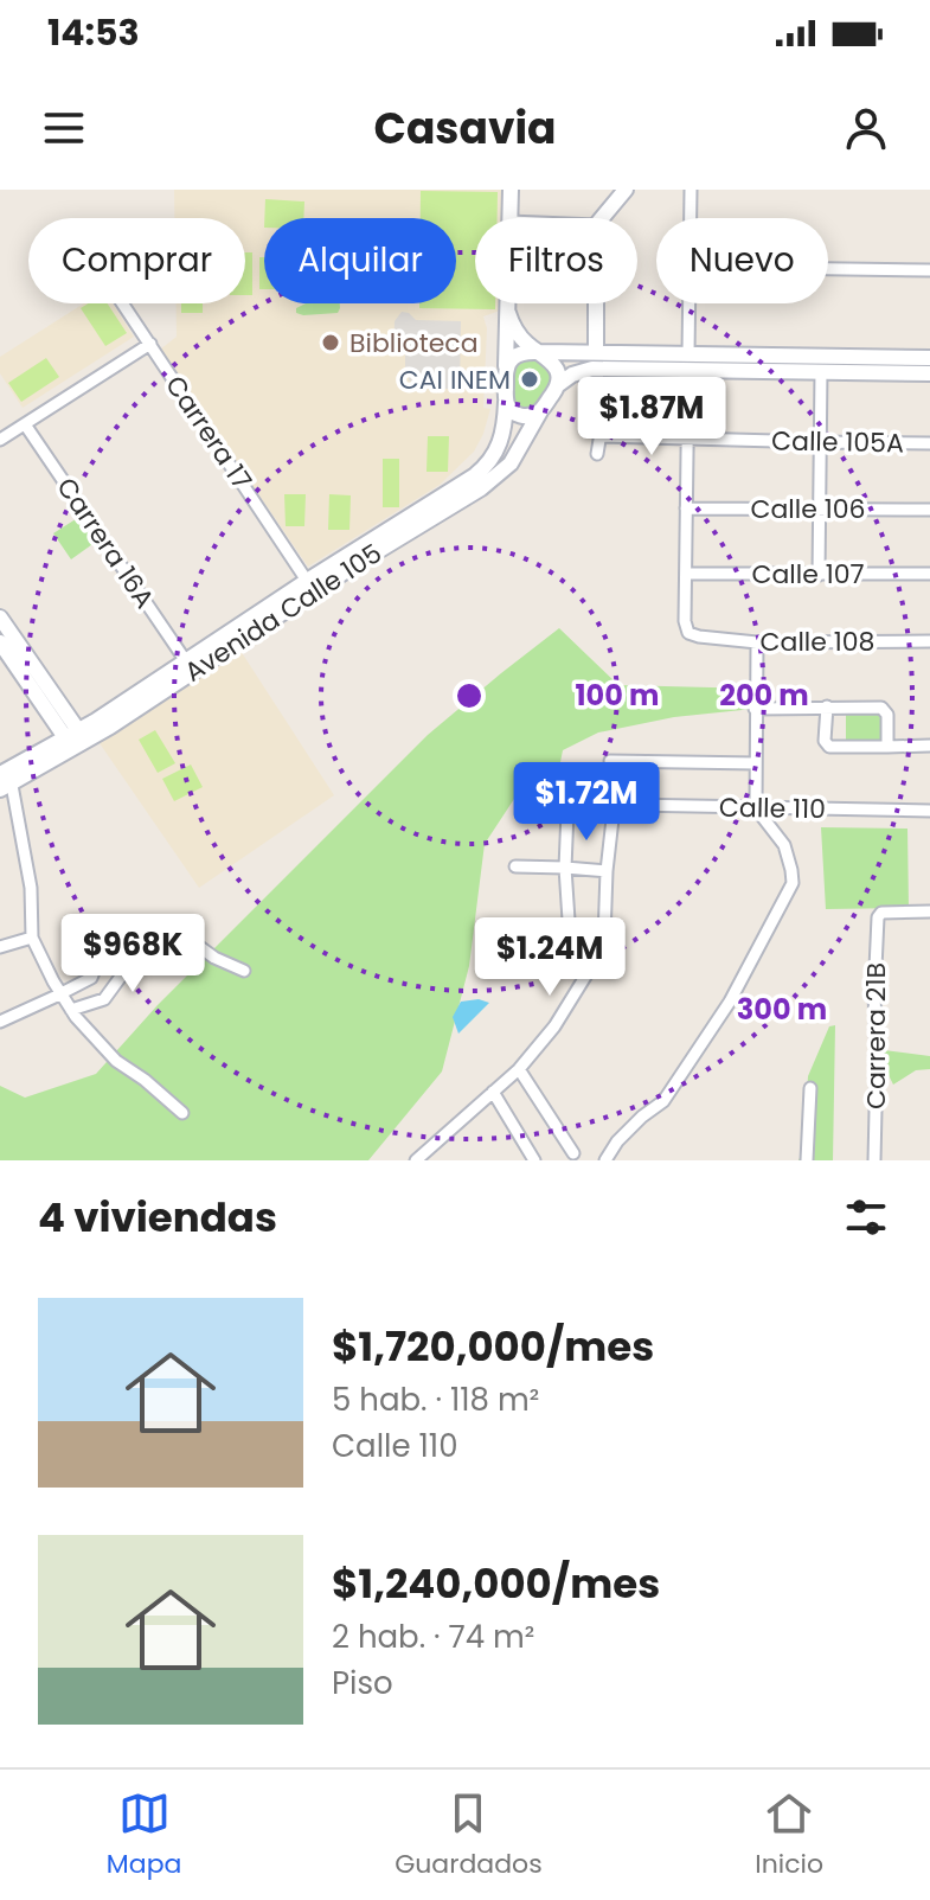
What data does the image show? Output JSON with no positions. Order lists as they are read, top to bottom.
{
  "streets": {
    "main road": ["Avenida Calle 105"],
    "street": [
      "Carrera 17",
      "Calle 105A",
      "Calle 106",
      "Carrera 16A",
      "Calle 107",
      "Calle 108",
      "Calle 110",
      "Carrera 21B"
    ]
  },
  "crossings": [
    ["Carrera 17", "Avenida Calle 105"],
    ["Carrera 16A", "Avenida Calle 105"],
    ["Calle 107", "Calle 108"]
  ],
  "places": ["Biblioteca", "CAI INEM"],
  "page": {
    "status": "14:53",
    "header": "Casavia",
    "chip": [
      "Comprar",
      "Alquilar",
      "Filtros",
      "Nuevo"
    ],
    "price": [
      "$1.87M",
      "$1.72M",
      "$968K",
      "$1.24M"
    ],
    "heading": "4 viviendas",
    "list": [
      {
        "name": "$1,720,000/mes",
        "note": "5 hab. · 118 m² · Calle 110"
      },
      {
        "name": "$1,240,000/mes",
        "note": "2 hab. · 74 m² · Piso"
      }
    ],
    "tabs": ["Mapa", "Guardados", "Inicio"]
  },
  "rings": ["100 m", "200 m", "300 m"]
}
